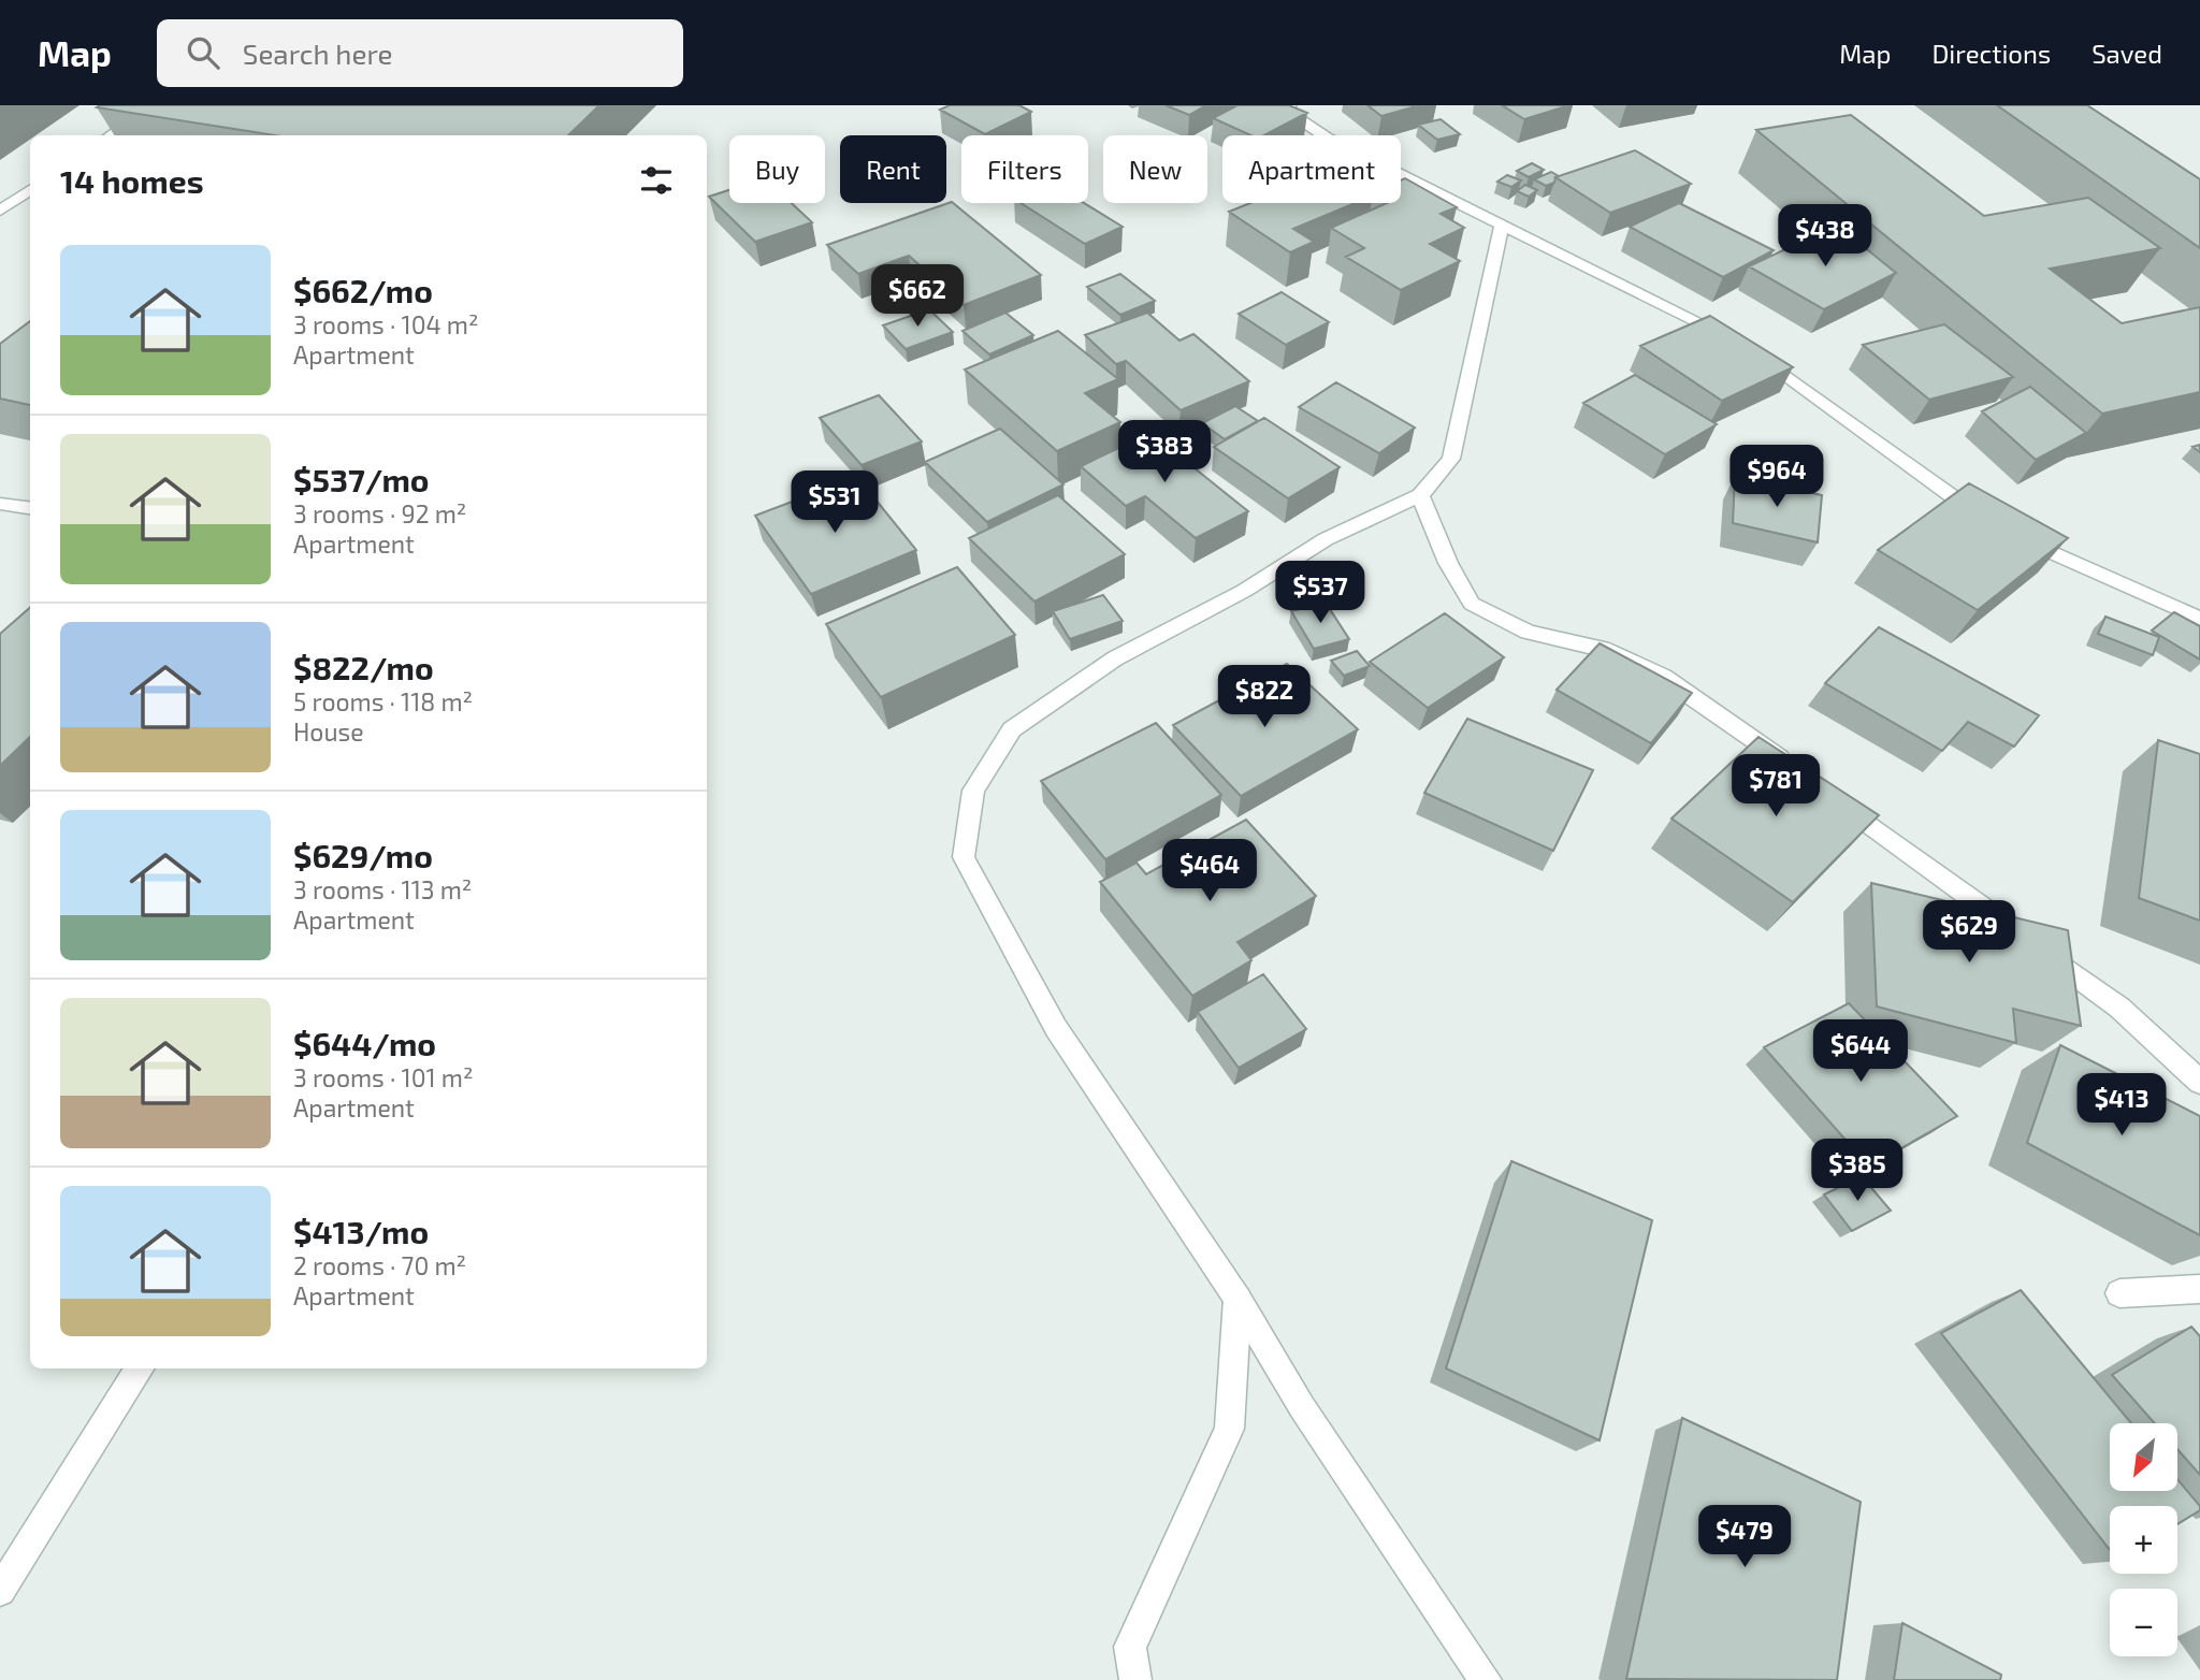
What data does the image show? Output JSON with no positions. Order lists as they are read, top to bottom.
{
  "north": "bottom left",
  "page": {
    "header": "Map",
    "search": "Search here",
    "nav": ["Map", "Directions", "Saved"],
    "chip": [
      "Buy",
      "Rent",
      "Filters",
      "New",
      "Apartment"
    ],
    "heading": "14 homes",
    "price": [
      "$438",
      "$662",
      "$383",
      "$964",
      "$531",
      "$537",
      "$822",
      "$781",
      "$464",
      "$629",
      "$644",
      "$413",
      "$385",
      "$479"
    ],
    "list": [
      {
        "name": "$662/mo",
        "note": "3 rooms · 104 m² · Apartment"
      },
      {
        "name": "$537/mo",
        "note": "3 rooms · 92 m² · Apartment"
      },
      {
        "name": "$822/mo",
        "note": "5 rooms · 118 m² · House"
      },
      {
        "name": "$629/mo",
        "note": "3 rooms · 113 m² · Apartment"
      },
      {
        "name": "$644/mo",
        "note": "3 rooms · 101 m² · Apartment"
      },
      {
        "name": "$413/mo",
        "note": "2 rooms · 70 m² · Apartment"
      }
    ],
    "map_buttons": ["+", "−"]
  }
}
